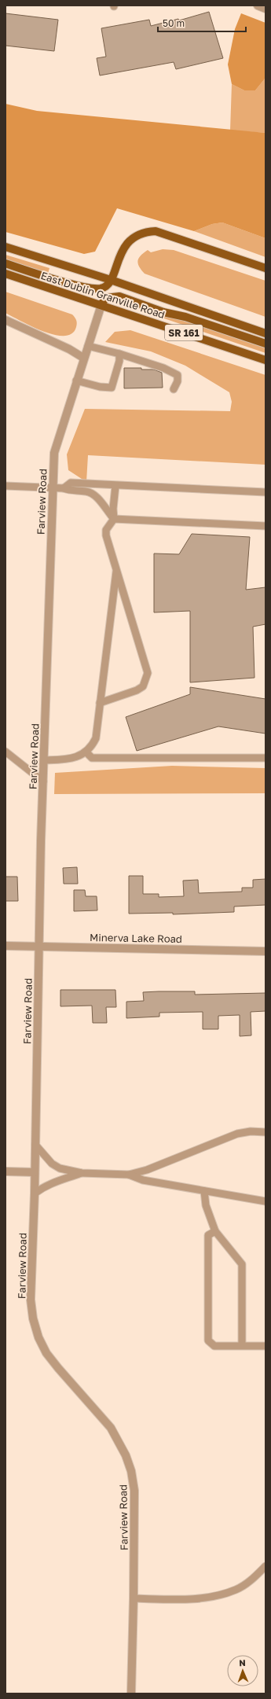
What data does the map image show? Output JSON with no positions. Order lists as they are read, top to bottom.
{
  "streets": {
    "main road": ["East Dublin Granville Road", "SR 161"],
    "street": ["Farview Road", "Minerva Lake Road"]
  },
  "crossings": [
    ["East Dublin Granville Road", "Farview Road"],
    ["Farview Road", "Minerva Lake Road"]
  ],
  "scale_bar": "50 m",
  "north": "top"
}
